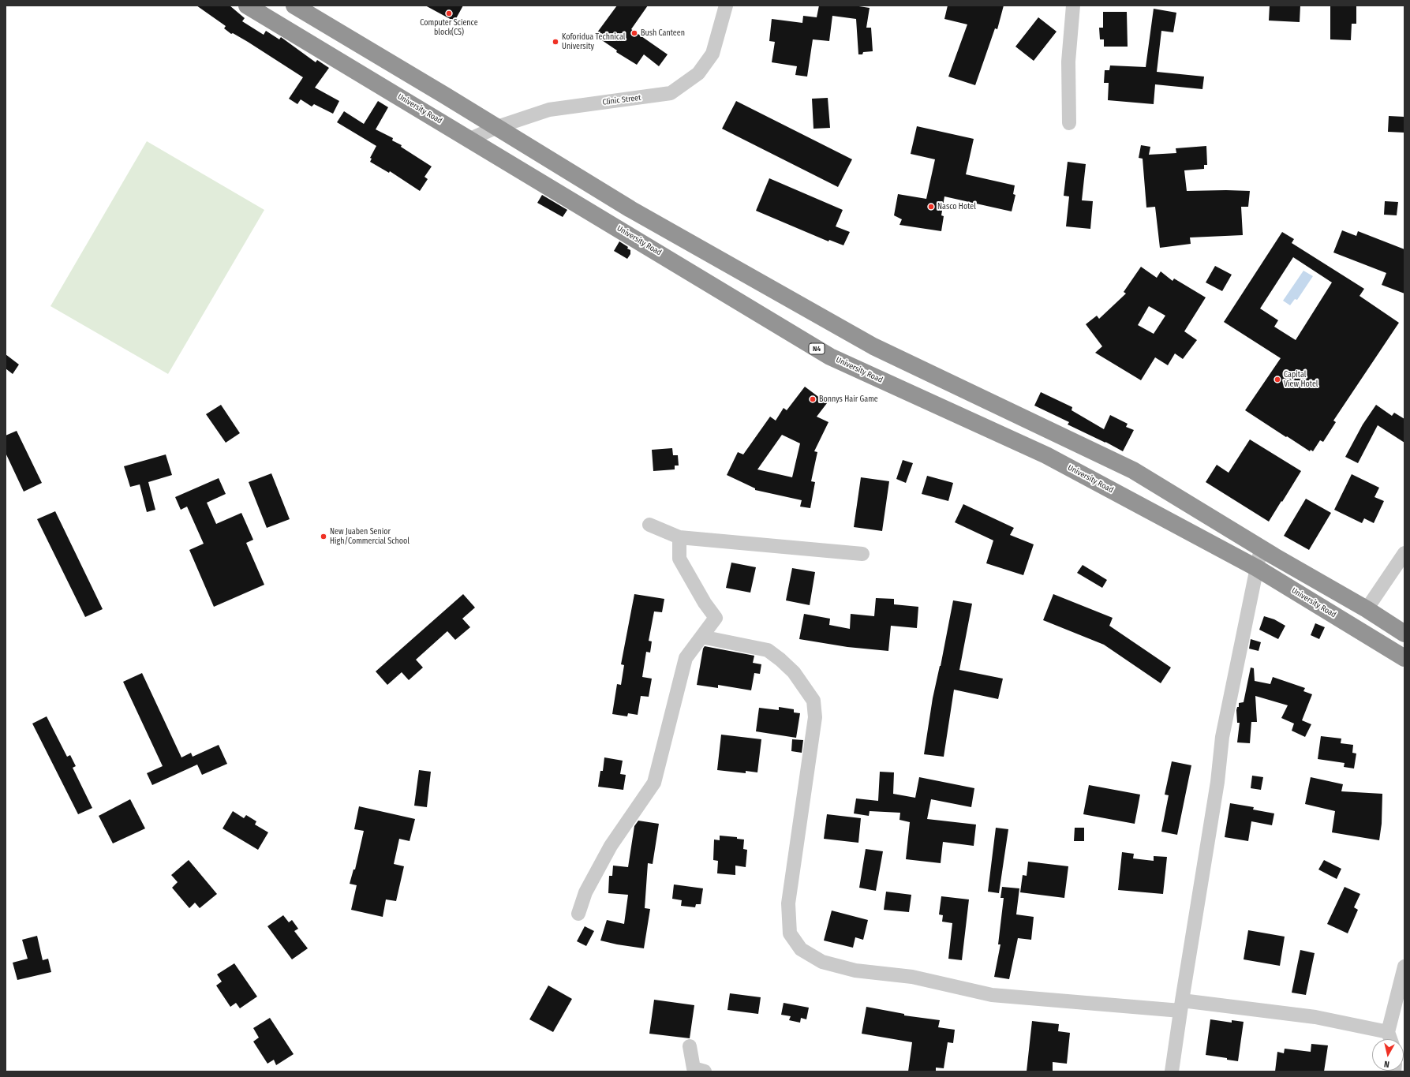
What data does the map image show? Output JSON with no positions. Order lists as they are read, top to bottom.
{
  "streets": {
    "highway": ["University Road", "N4"],
    "street": ["Clinic Street"]
  },
  "crossings": [
    ["Clinic Street", "University Road"]
  ],
  "places": [
    "Computer Science block(CS)",
    "Bush Canteen",
    "Koforidua Technical University",
    "Nasco Hotel",
    "Capital View Hotel",
    "Bonnys Hair Game",
    "New Juaben Senior High/Commercial School"
  ],
  "north": "bottom"
}
